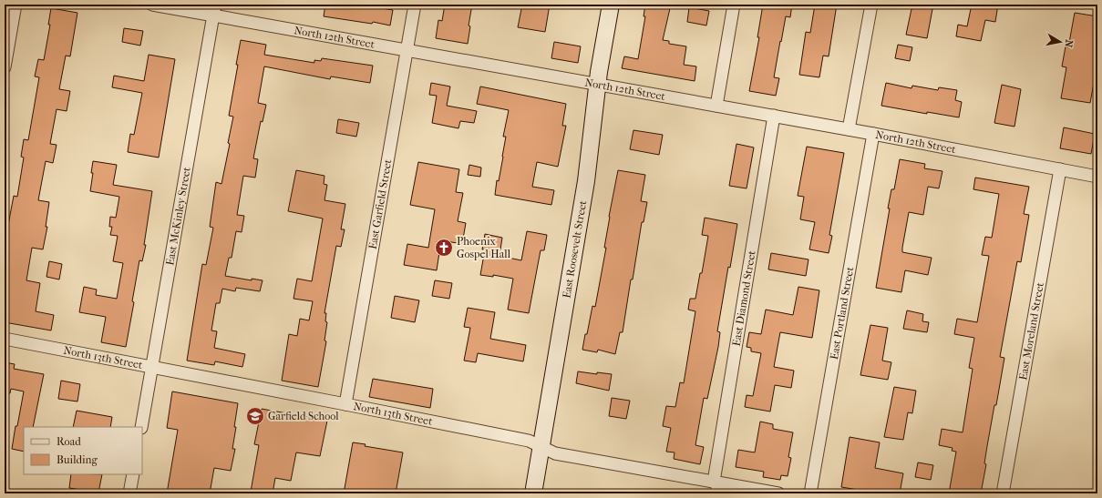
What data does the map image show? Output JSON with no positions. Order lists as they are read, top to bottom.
{
  "streets": {
    "street": [
      "North 12th Street",
      "East Garfield Street",
      "East McKinley Street",
      "East Roosevelt Street",
      "East Diamond Street",
      "East Portland Street",
      "East Moreland Street",
      "North 13th Street"
    ]
  },
  "crossings": [
    ["North 12th Street", "East Garfield Street"],
    ["North 12th Street", "East McKinley Street"],
    ["North 12th Street", "East Roosevelt Street"],
    ["North 12th Street", "East Diamond Street"],
    ["North 12th Street", "East Portland Street"],
    ["North 12th Street", "East Moreland Street"],
    ["East Garfield Street", "North 13th Street"],
    ["East McKinley Street", "North 13th Street"],
    ["East Roosevelt Street", "North 13th Street"],
    ["East Diamond Street", "North 13th Street"]
  ],
  "places": {
    "church": ["Phoenix Gospel Hall"],
    "school or university": ["Garfield School"]
  },
  "legend": ["Road", "Building"],
  "north": "right"
}
